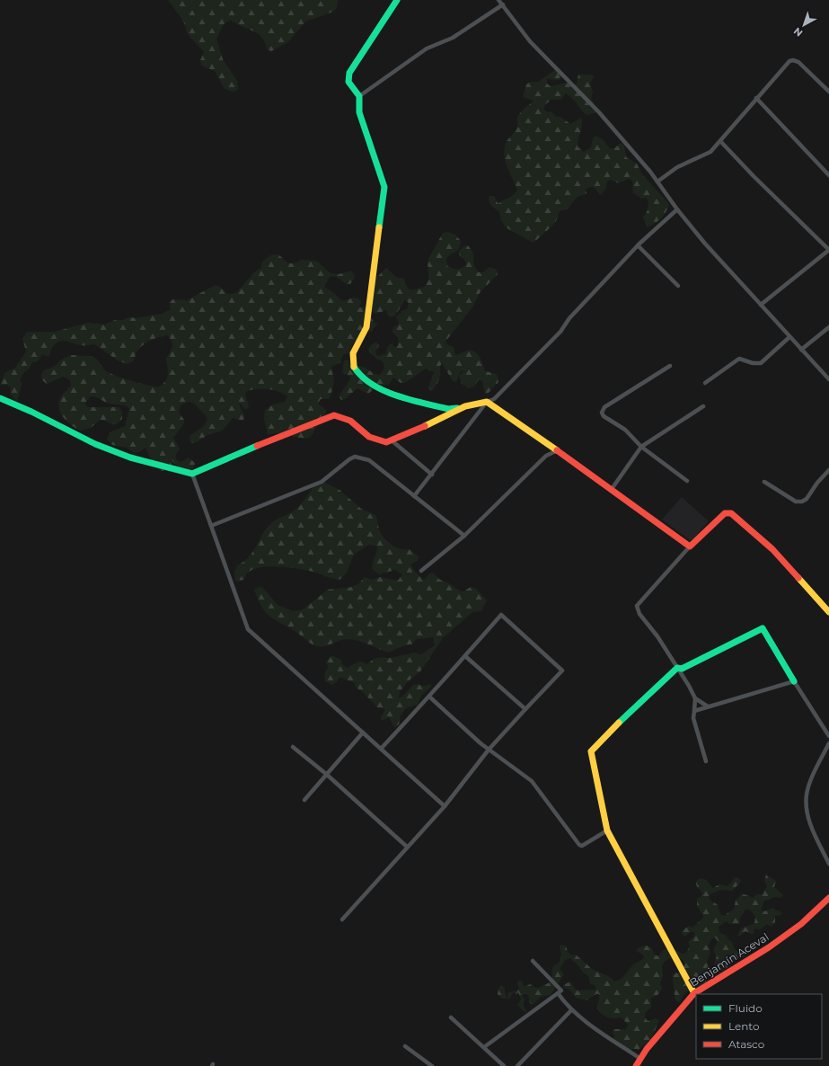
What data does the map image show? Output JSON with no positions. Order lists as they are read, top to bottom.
{
  "streets": {
    "street": ["Benjamín Aceval"]
  },
  "legend": ["Fluido", "Lento", "Atasco"],
  "north": "bottom left"
}
